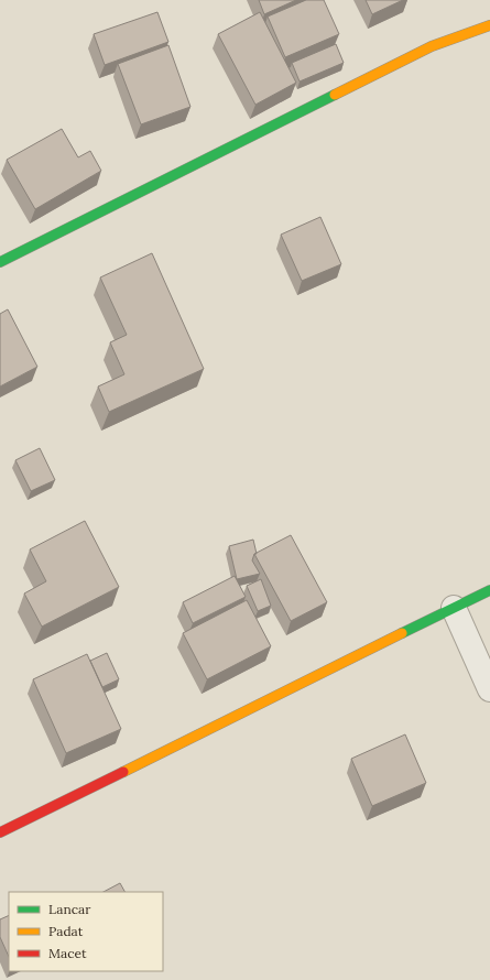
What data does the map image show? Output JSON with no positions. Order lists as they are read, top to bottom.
{
  "legend": ["Lancar", "Padat", "Macet"]
}
